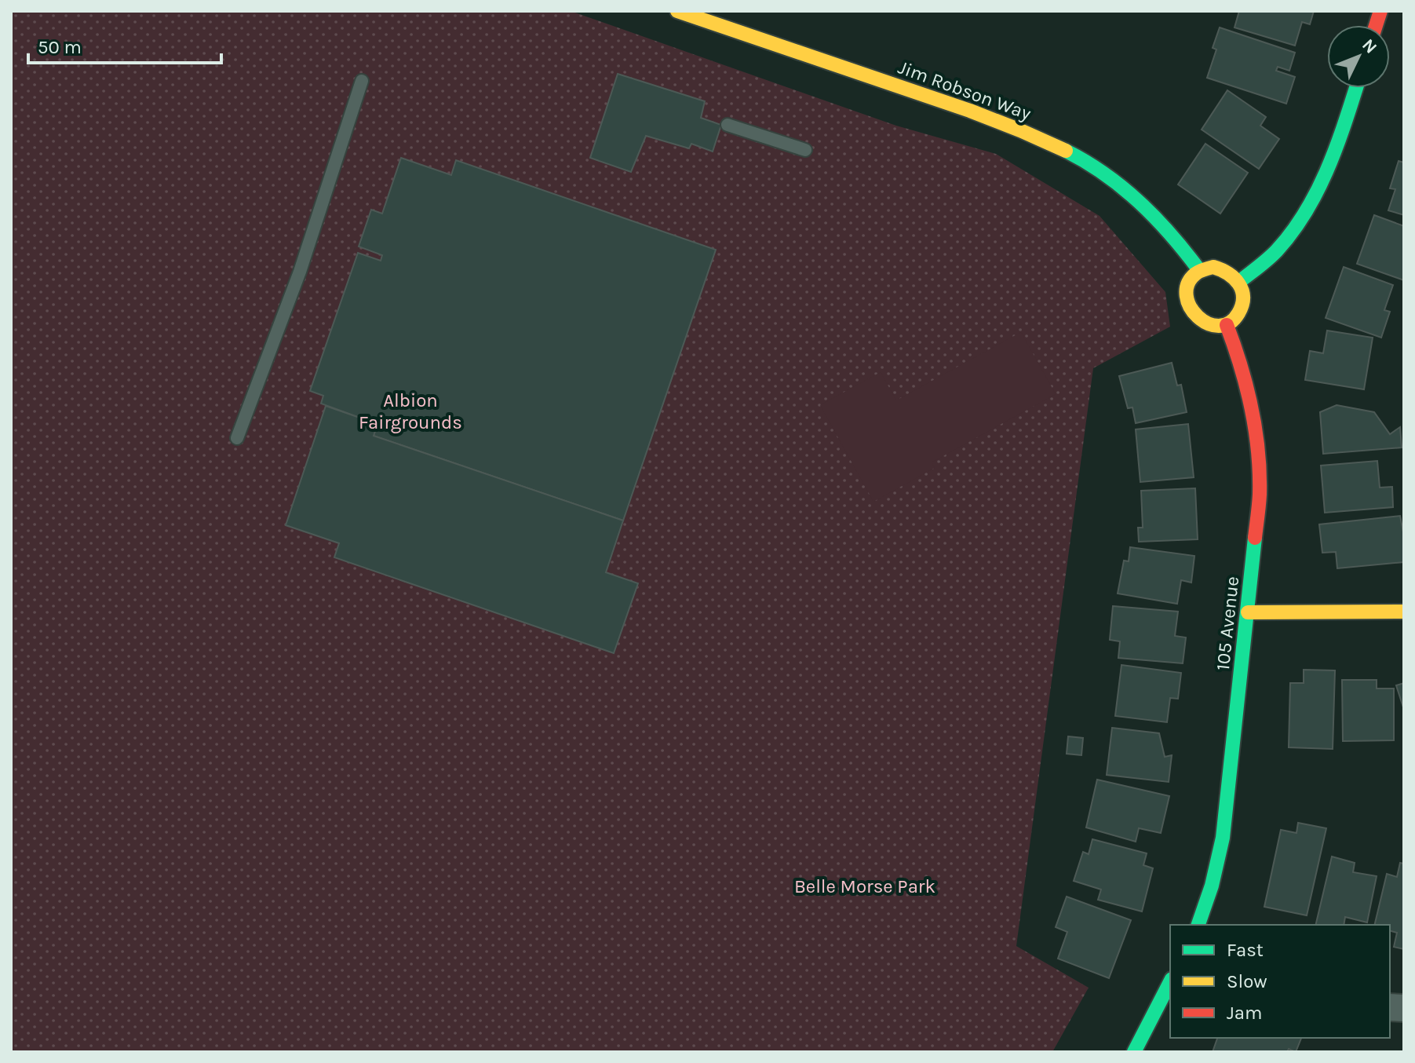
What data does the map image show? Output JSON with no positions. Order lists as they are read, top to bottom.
{
  "streets": {
    "street": ["Jim Robson Way", "105 Avenue"]
  },
  "crossings": [
    ["Jim Robson Way", "105 Avenue"]
  ],
  "parks": ["Albion Fairgrounds", "Belle Morse Park"],
  "legend": ["Fast", "Slow", "Jam"],
  "scale_bar": "50 m",
  "north": "top right"
}
